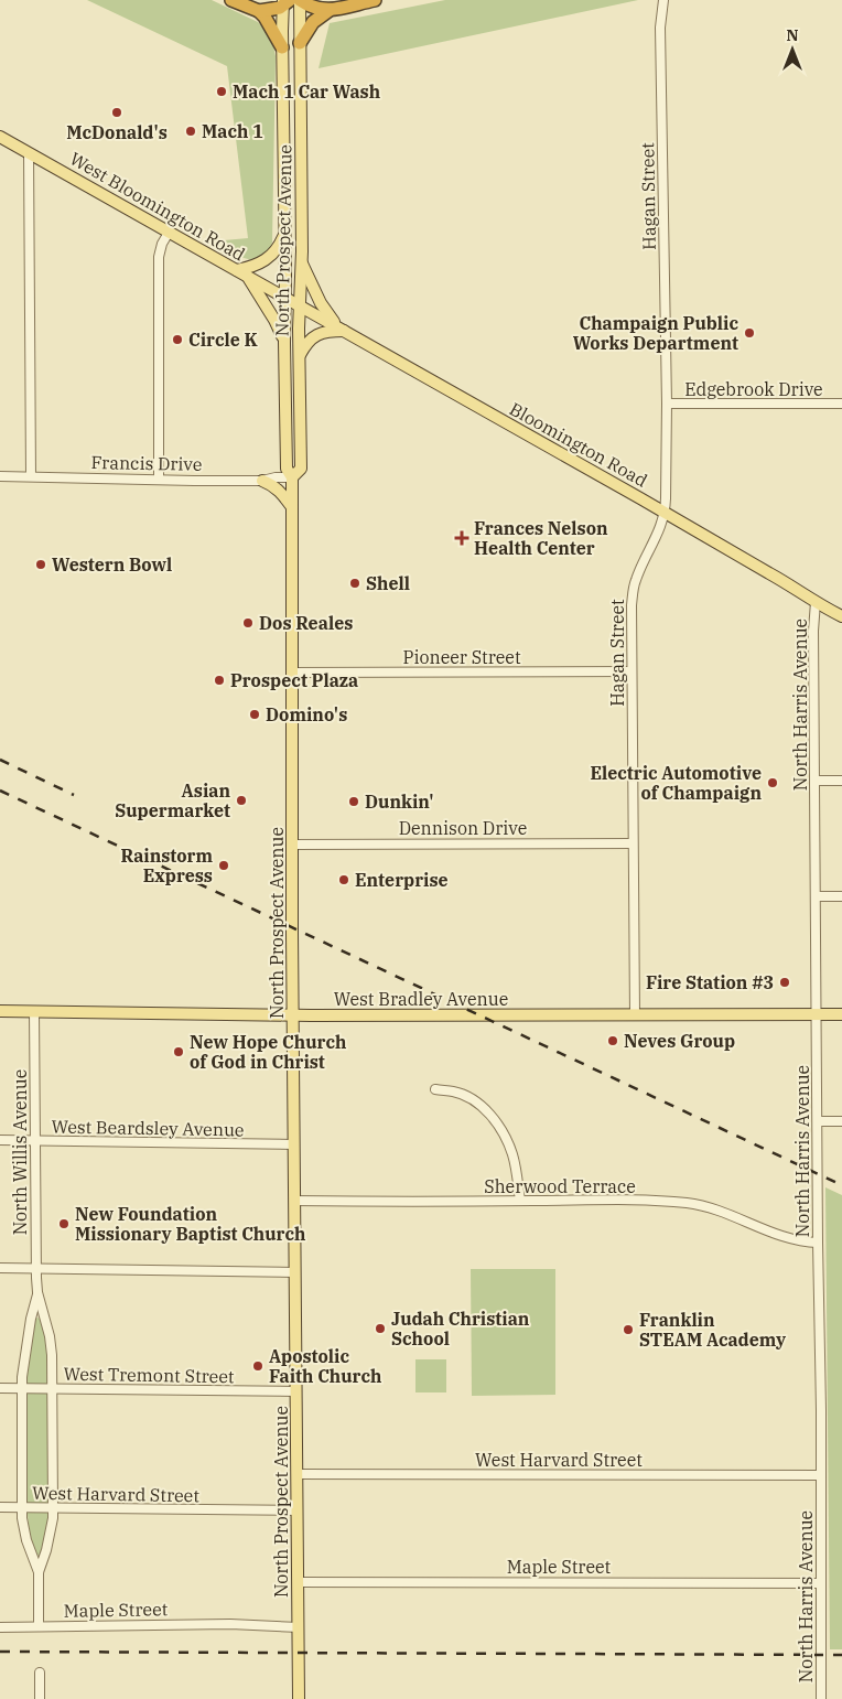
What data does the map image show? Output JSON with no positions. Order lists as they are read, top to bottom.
{
  "streets": {
    "main road": [
      "West Bloomington Road",
      "North Prospect Avenue",
      "Bloomington Road",
      "West Bradley Avenue"
    ],
    "street": [
      "Hagan Street",
      "Edgebrook Drive",
      "Francis Drive",
      "Pioneer Street",
      "North Harris Avenue",
      "Dennison Drive",
      "West Beardsley Avenue",
      "North Willis Avenue",
      "Sherwood Terrace",
      "West Tremont Street",
      "West Harvard Street",
      "Maple Street"
    ]
  },
  "crossings": [
    ["Hagan Street", "Edgebrook Drive"],
    ["Hagan Street", "Bloomington Road"],
    ["Hagan Street", "Pioneer Street"],
    ["Hagan Street", "Dennison Drive"],
    ["Hagan Street", "West Bradley Avenue"],
    ["West Bloomington Road", "North Prospect Avenue"],
    ["West Bloomington Road", "Bloomington Road"],
    ["North Prospect Avenue", "Bloomington Road"],
    ["North Prospect Avenue", "Francis Drive"],
    ["North Prospect Avenue", "Pioneer Street"],
    ["North Prospect Avenue", "Dennison Drive"],
    ["North Prospect Avenue", "West Bradley Avenue"],
    ["North Prospect Avenue", "West Beardsley Avenue"],
    ["North Prospect Avenue", "Sherwood Terrace"],
    ["North Prospect Avenue", "West Tremont Street"],
    ["North Prospect Avenue", "West Harvard Street"],
    ["North Prospect Avenue", "Maple Street"],
    ["Bloomington Road", "North Harris Avenue"],
    ["North Harris Avenue", "West Bradley Avenue"],
    ["North Harris Avenue", "Sherwood Terrace"],
    ["North Harris Avenue", "West Harvard Street"],
    ["North Harris Avenue", "Maple Street"],
    ["West Bradley Avenue", "North Willis Avenue"],
    ["West Beardsley Avenue", "North Willis Avenue"],
    ["North Willis Avenue", "West Tremont Street"],
    ["North Willis Avenue", "West Harvard Street"],
    ["North Willis Avenue", "Maple Street"]
  ],
  "places": {
    "other": [
      "Mach 1 Car Wash",
      "McDonald's",
      "Mach 1",
      "Champaign Public Works Department",
      "Circle K",
      "Western Bowl",
      "Shell",
      "Dos Reales",
      "Prospect Plaza",
      "Domino's",
      "Electric Automotive of Champaign",
      "Asian Supermarket",
      "Dunkin'",
      "Rainstorm Express",
      "Enterprise",
      "Fire Station #3",
      "Neves Group",
      "New Hope Church of God in Christ",
      "New Foundation Missionary Baptist Church",
      "Judah Christian School",
      "Franklin STEAM Academy",
      "Apostolic Faith Church"
    ],
    "health": ["Frances Nelson Health Center"]
  },
  "north": "top"
}
